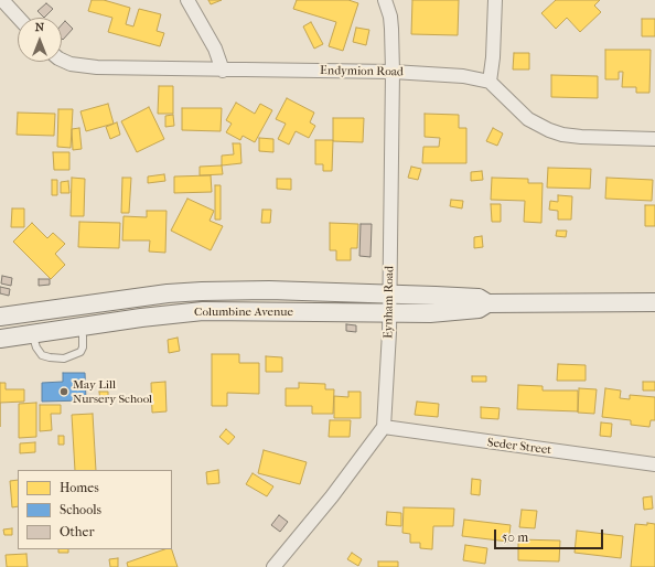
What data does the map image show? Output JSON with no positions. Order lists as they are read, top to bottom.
{
  "streets": {
    "main road": ["Columbine Avenue"],
    "street": ["Endymion Road", "Eynham Road", "Seder Street"]
  },
  "crossings": [
    ["Endymion Road", "Eynham Road"],
    ["Eynham Road", "Columbine Avenue"],
    ["Eynham Road", "Seder Street"]
  ],
  "places": ["May Lill Nursery School"],
  "legend": ["Homes", "Schools", "Other"],
  "scale_bar": "50 m",
  "north": "top"
}
